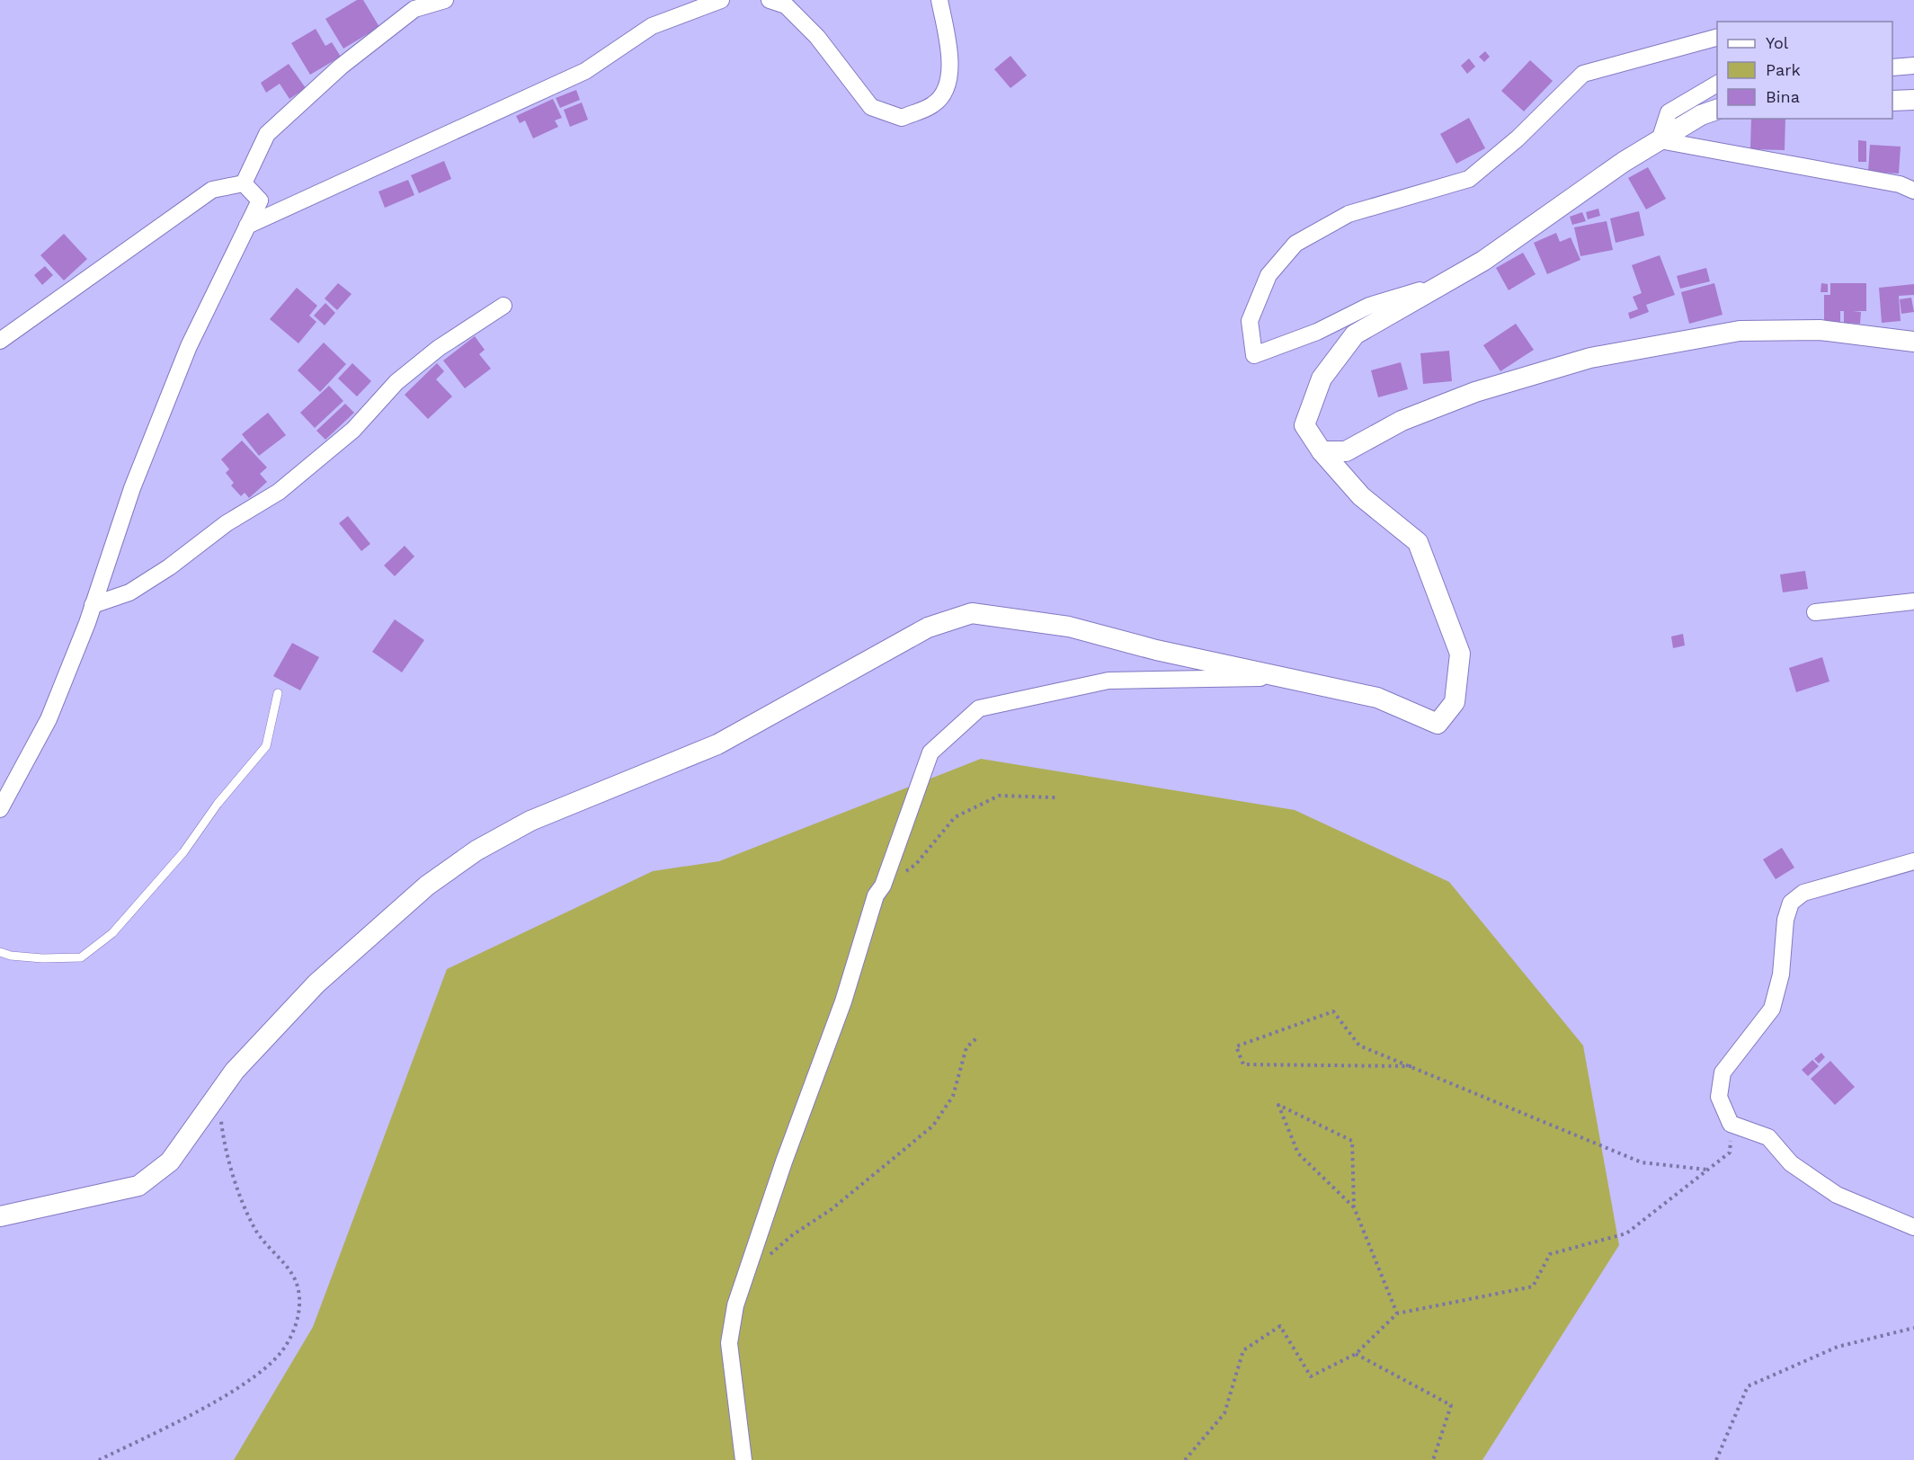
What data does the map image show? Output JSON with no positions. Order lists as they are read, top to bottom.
{
  "legend": ["Yol", "Park", "Bina"]
}
